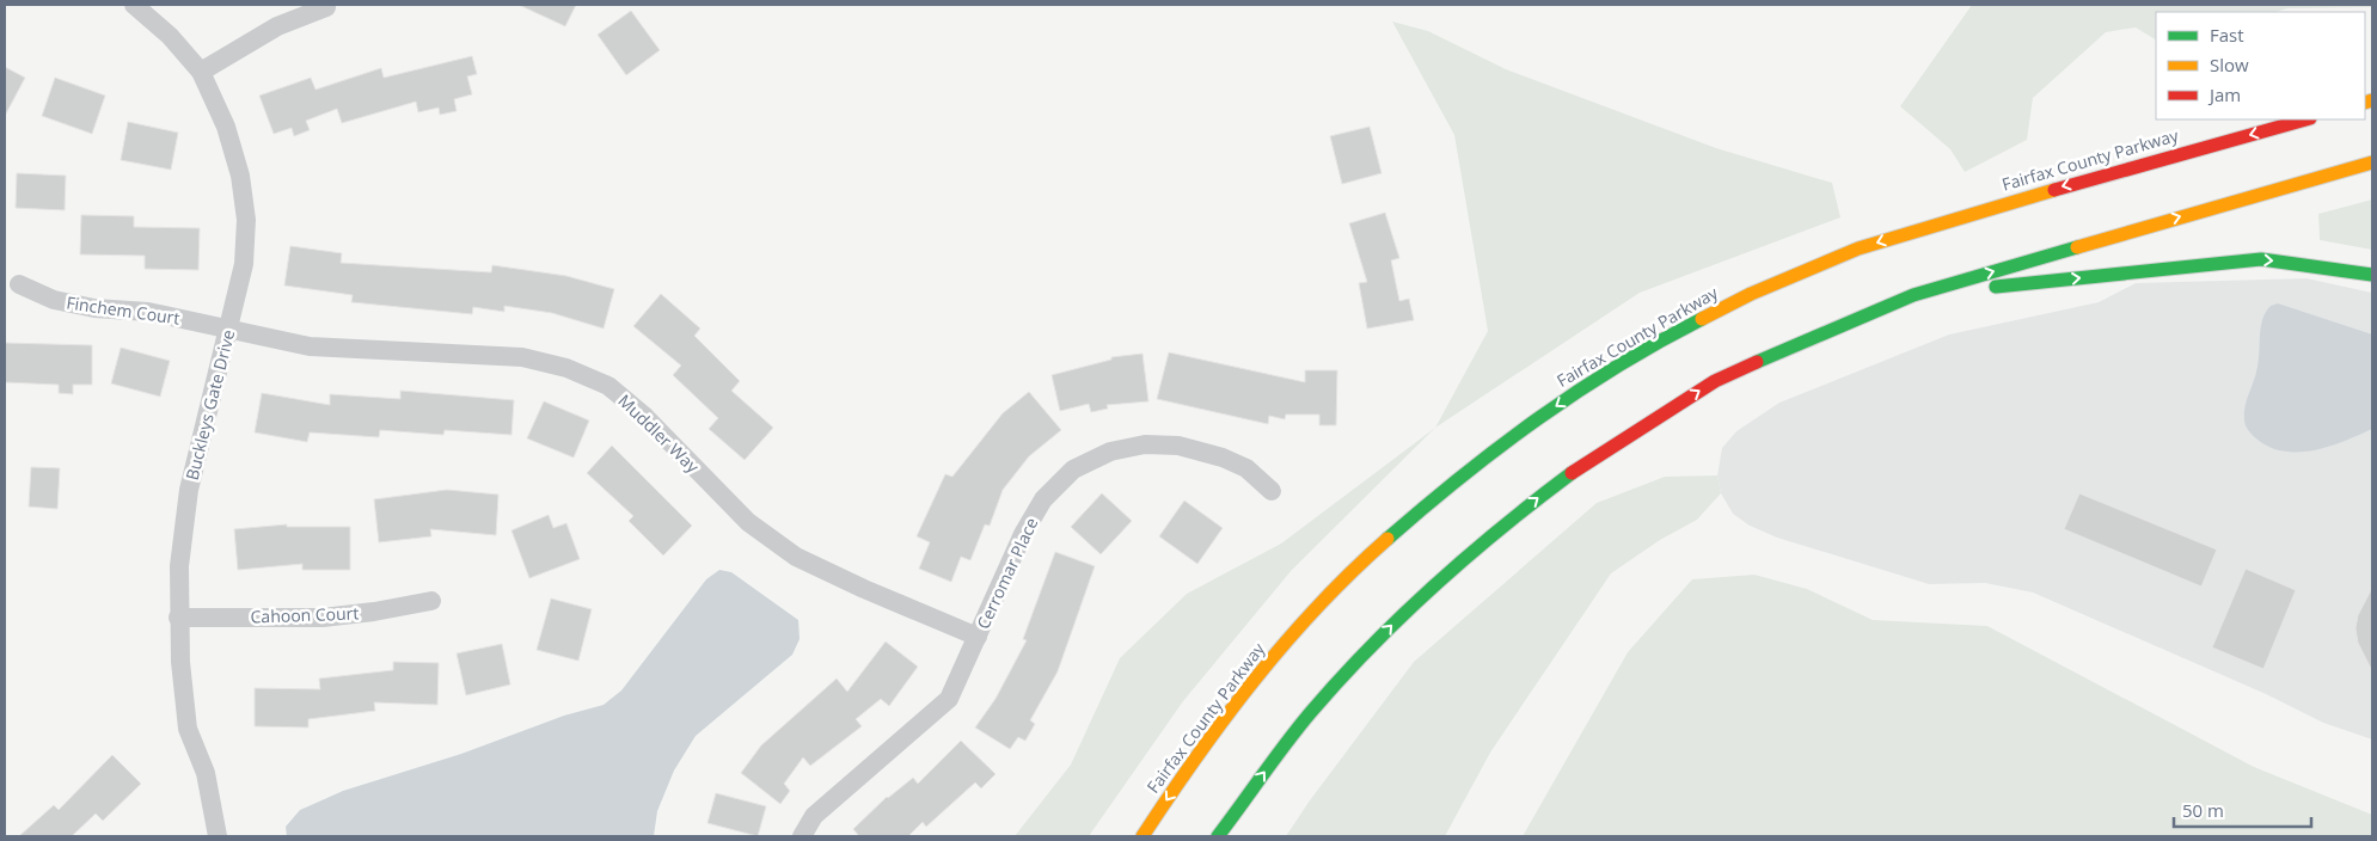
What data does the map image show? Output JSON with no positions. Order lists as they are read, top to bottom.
{
  "streets": {
    "highway": ["Fairfax County Parkway"],
    "street": [
      "Finchem Court",
      "Buckleys Gate Drive",
      "Muddler Way",
      "Cerromar Place",
      "Cahoon Court"
    ]
  },
  "crossings": [
    ["Finchem Court", "Buckleys Gate Drive"],
    ["Finchem Court", "Muddler Way"],
    ["Buckleys Gate Drive", "Muddler Way"],
    ["Buckleys Gate Drive", "Cahoon Court"],
    ["Muddler Way", "Cerromar Place"]
  ],
  "legend": ["Fast", "Slow", "Jam"],
  "scale_bar": "50 m"
}
